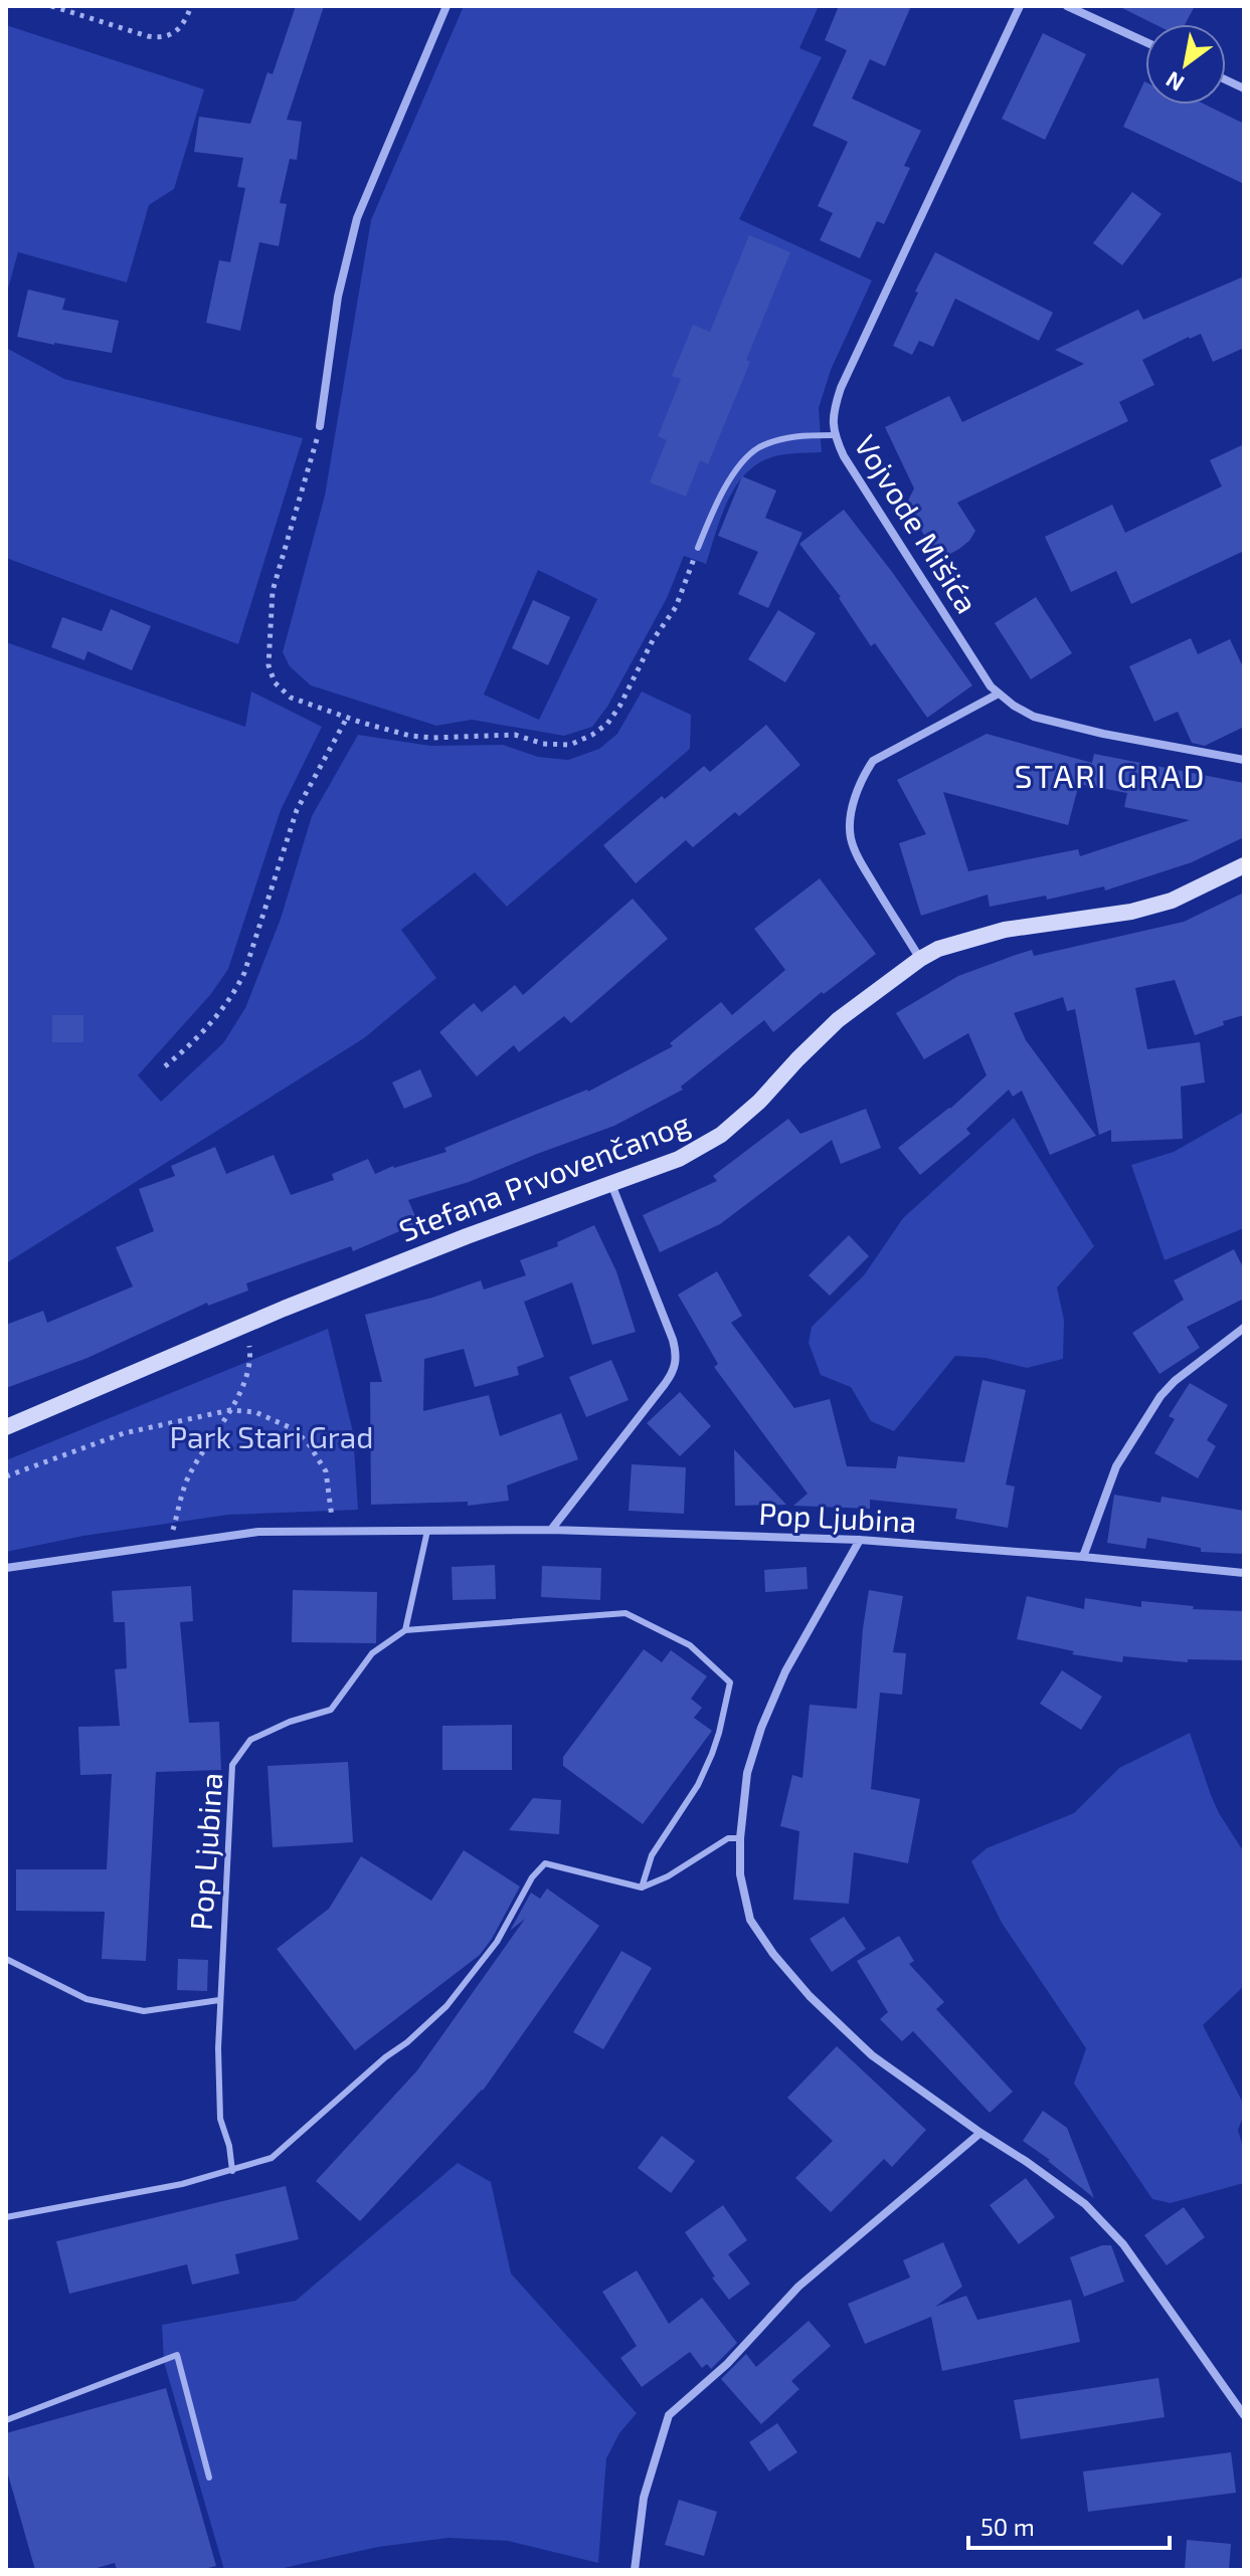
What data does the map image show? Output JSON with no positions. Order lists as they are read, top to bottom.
{
  "streets": {
    "street": ["Vojvode Mišića", "Stefana Prvovenčanog", "Pop Ljubina"]
  },
  "districts": ["STARI GRAD"],
  "parks": ["Park Stari Grad"],
  "scale_bar": "50 m",
  "north": "bottom left"
}
